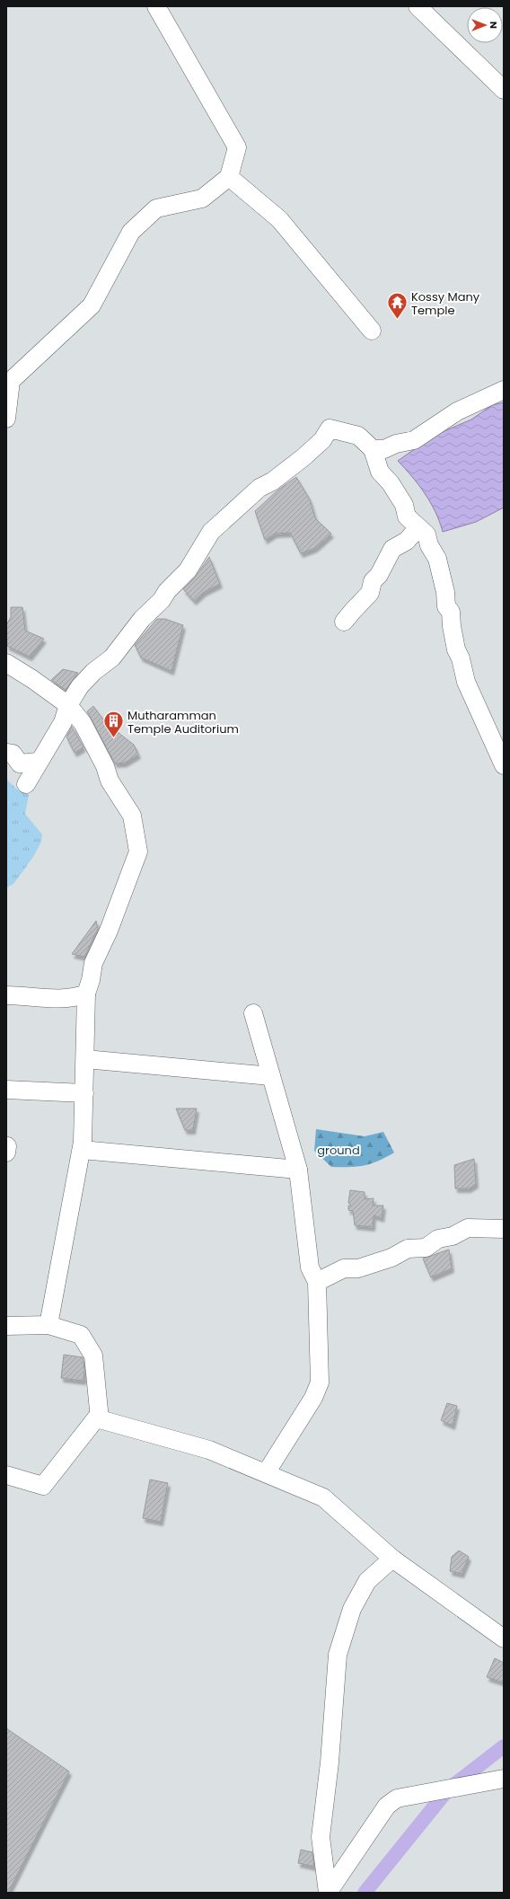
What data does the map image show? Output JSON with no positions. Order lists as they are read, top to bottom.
{
  "parks": ["ground"],
  "places": {
    "temple": ["Kossy Many Temple"],
    "building": ["Mutharamman Temple Auditorium"]
  },
  "north": "right"
}
